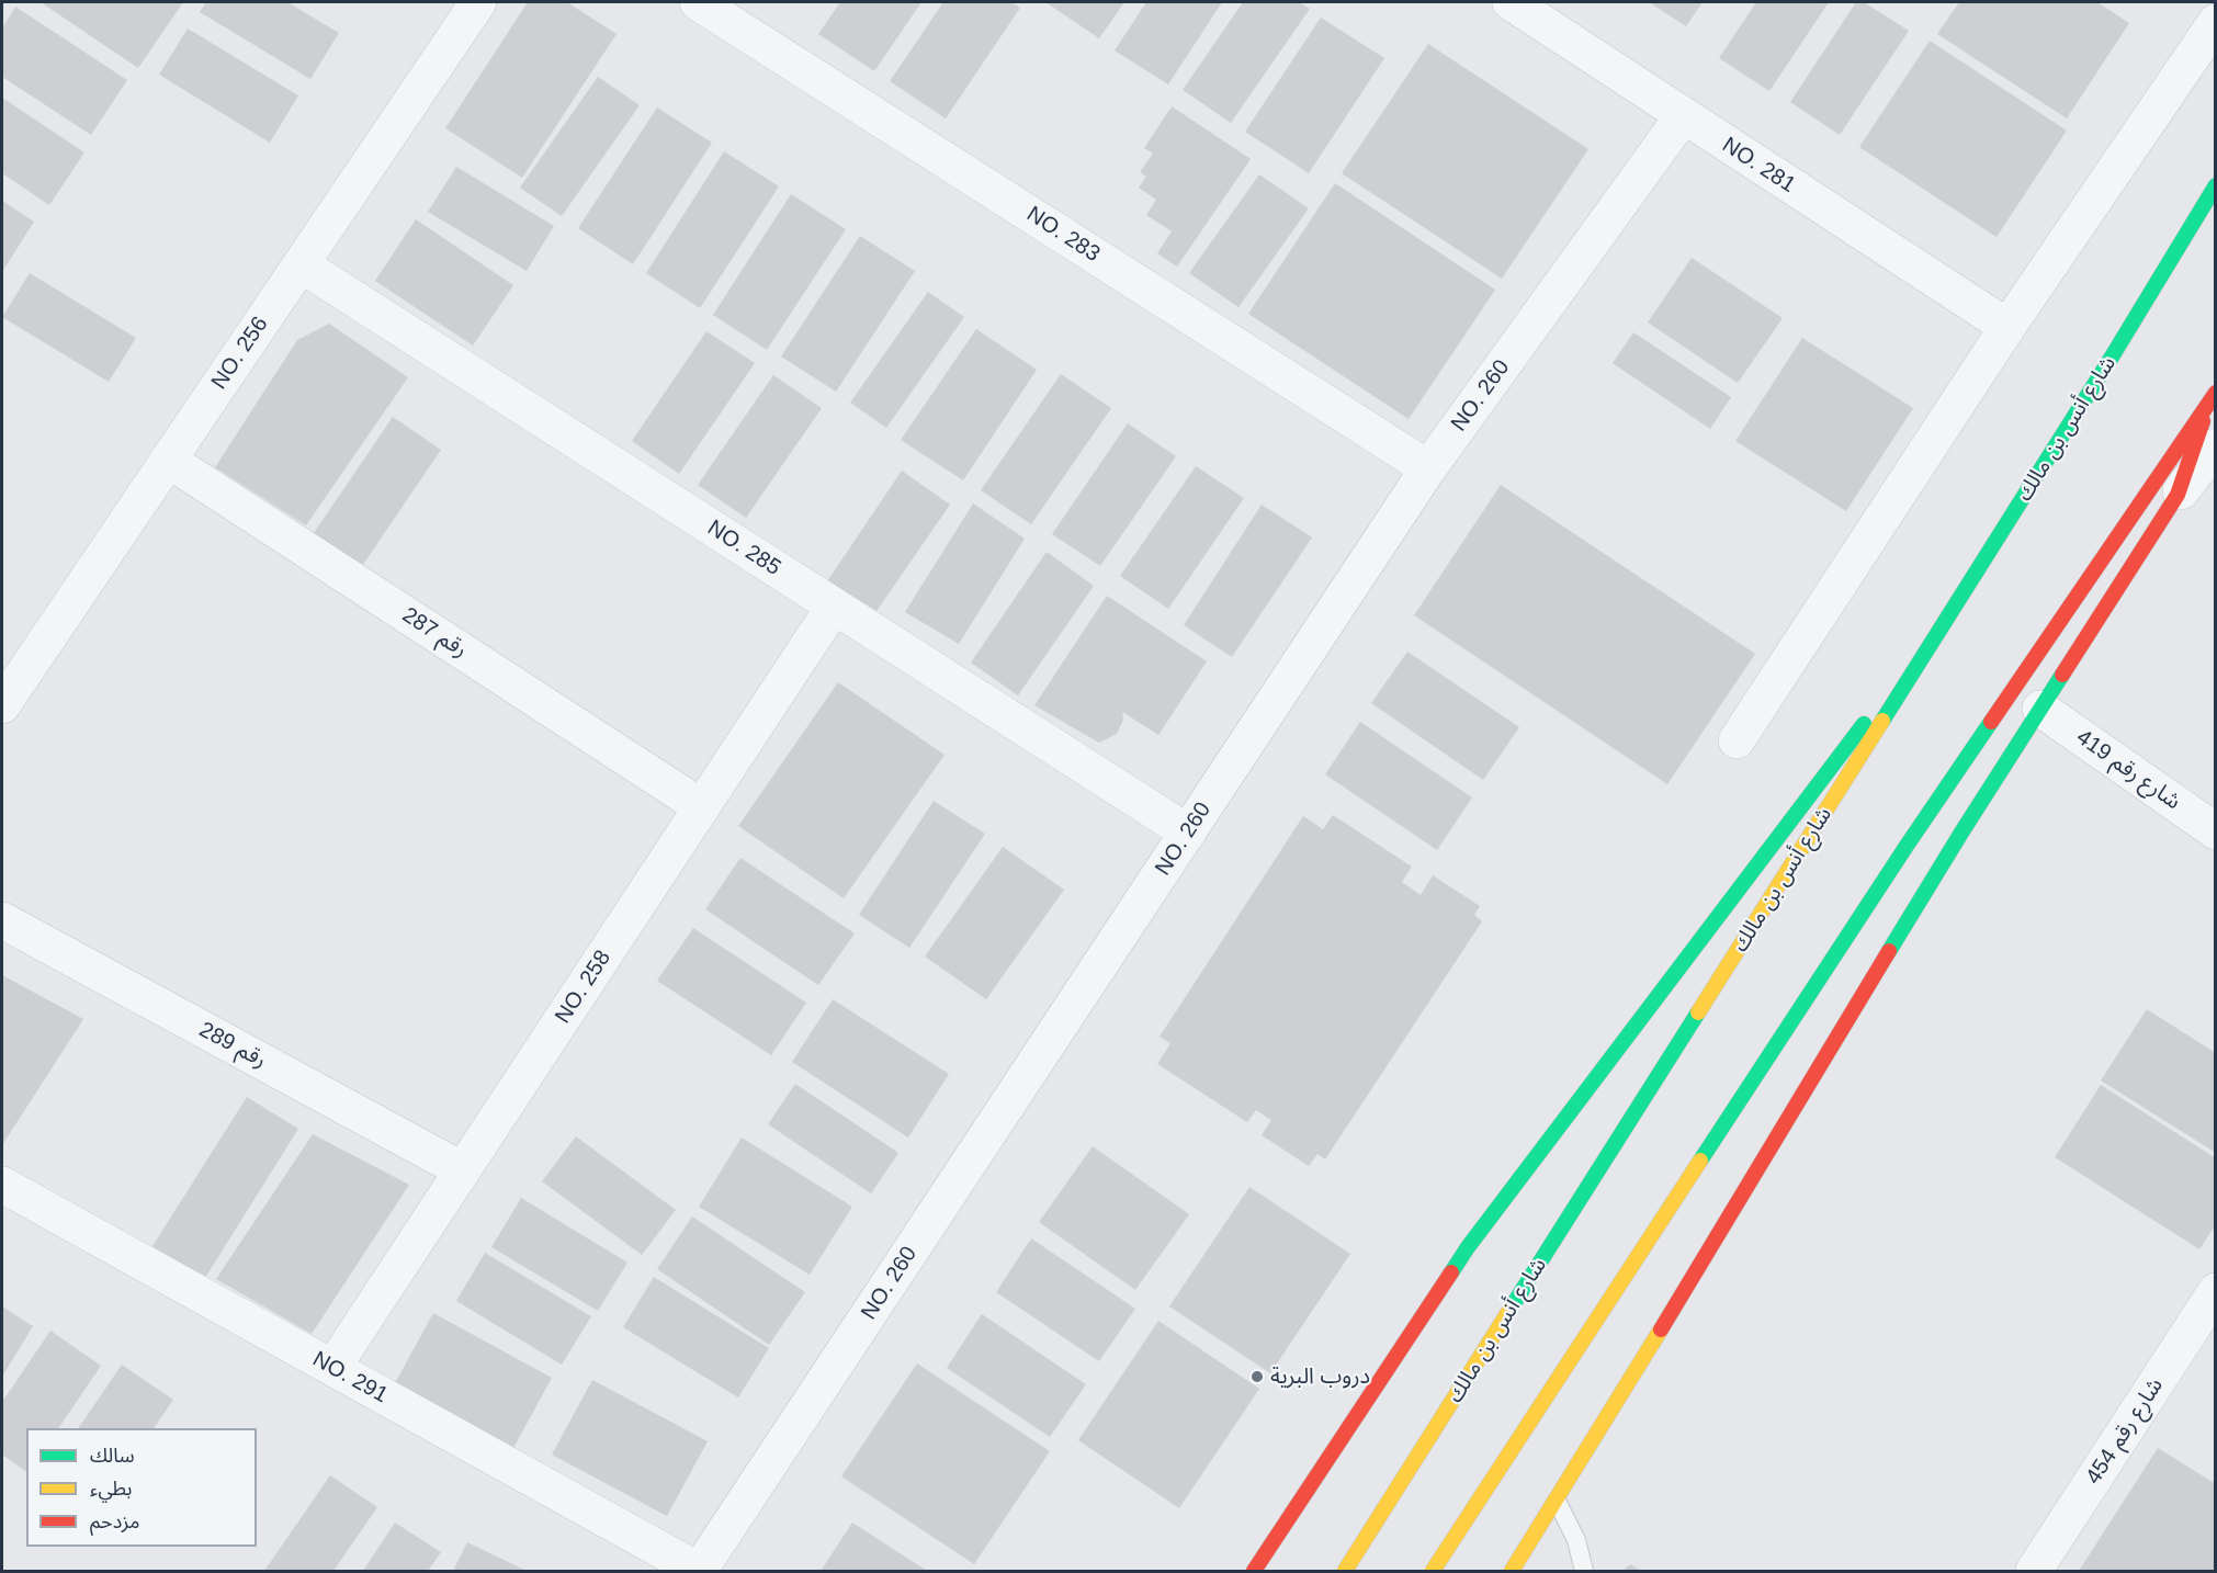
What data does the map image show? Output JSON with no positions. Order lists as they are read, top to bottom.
{
  "streets": {
    "main road": ["شارع أنس بن مالك"],
    "street": [
      "NO. 281",
      "NO. 283",
      "NO. 256",
      "NO. 260",
      "NO. 285",
      "رقم 287",
      "شارع رقم 419",
      "NO. 258",
      "رقم 289",
      "NO. 291",
      "شارع رقم 454"
    ]
  },
  "crossings": [
    ["NO. 281", "NO. 260"],
    ["NO. 283", "NO. 260"],
    ["NO. 256", "NO. 285"],
    ["NO. 256", "رقم 287"],
    ["NO. 260", "NO. 285"],
    ["NO. 260", "NO. 291"],
    ["NO. 285", "NO. 258"],
    ["رقم 287", "NO. 258"],
    ["NO. 258", "رقم 289"],
    ["NO. 258", "NO. 291"]
  ],
  "places": ["دروب البرية"],
  "legend": ["سالك", "بطيء", "مزدحم"]
}
